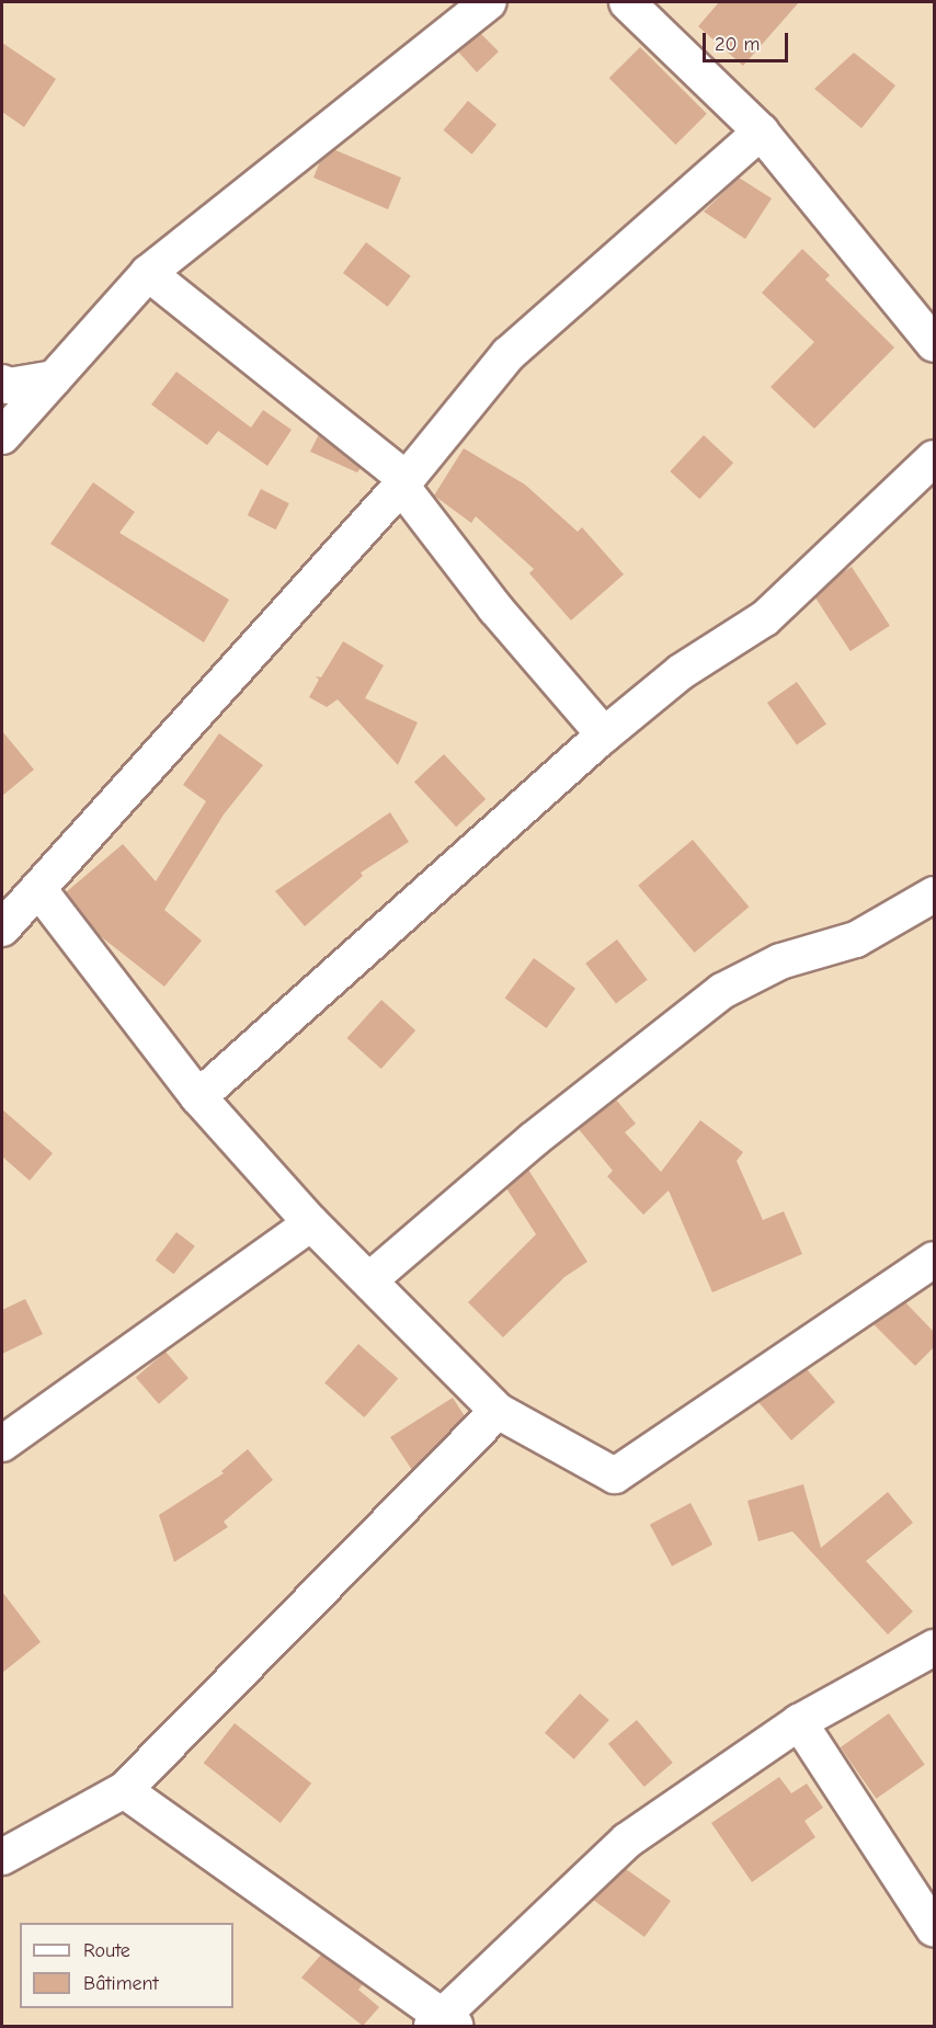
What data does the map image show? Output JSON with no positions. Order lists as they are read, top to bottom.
{
  "legend": ["Route", "Bâtiment"],
  "scale_bar": "20 m"
}
